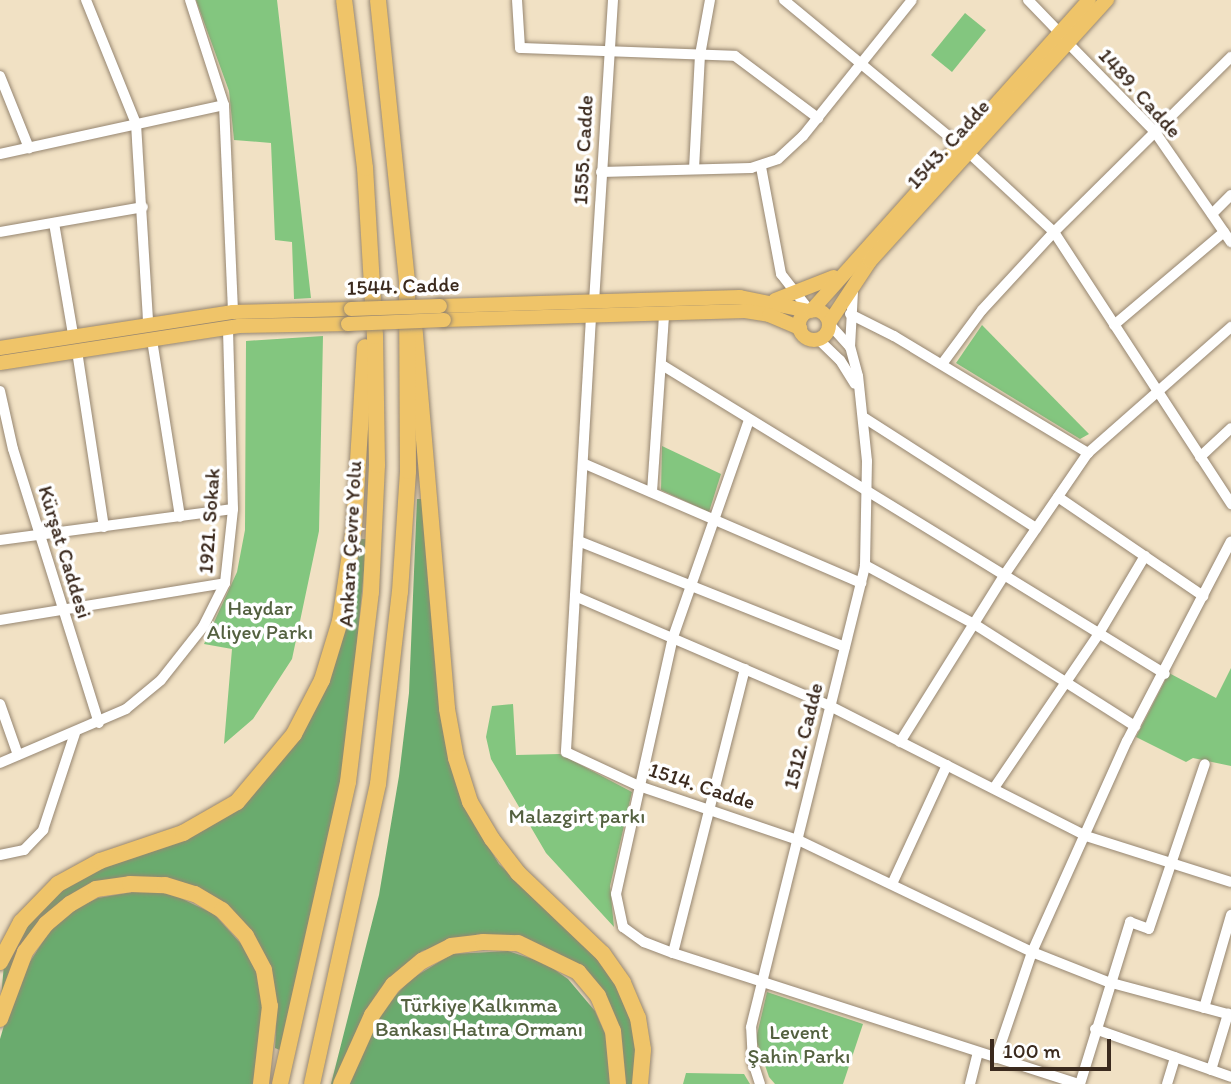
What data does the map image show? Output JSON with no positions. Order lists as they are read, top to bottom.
{
  "streets": {
    "highway": ["Ankara Çevre Yolu"],
    "main road": ["1543. Cadde", "1544. Cadde"],
    "street": [
      "1489. Cadde",
      "1555. Cadde",
      "1921. Sokak",
      "Kürşat Caddesi",
      "1512. Cadde",
      "1514. Cadde"
    ]
  },
  "crossings": [
    ["1489. Cadde", "1543. Cadde"],
    ["1543. Cadde", "1544. Cadde"],
    ["1543. Cadde", "1512. Cadde"],
    ["1555. Cadde", "1544. Cadde"],
    ["1555. Cadde", "1514. Cadde"],
    ["1544. Cadde", "1921. Sokak"],
    ["1544. Cadde", "1512. Cadde"],
    ["1544. Cadde", "1514. Cadde"],
    ["1921. Sokak", "Kürşat Caddesi"],
    ["1512. Cadde", "1514. Cadde"]
  ],
  "parks": [
    "Haydar Aliyev Parkı",
    "Malazgirt parkı",
    "Türkiye Kalkınma Bankası Hatıra Ormanı",
    "Levent Şahin Parkı"
  ],
  "scale_bar": "100 m"
}
